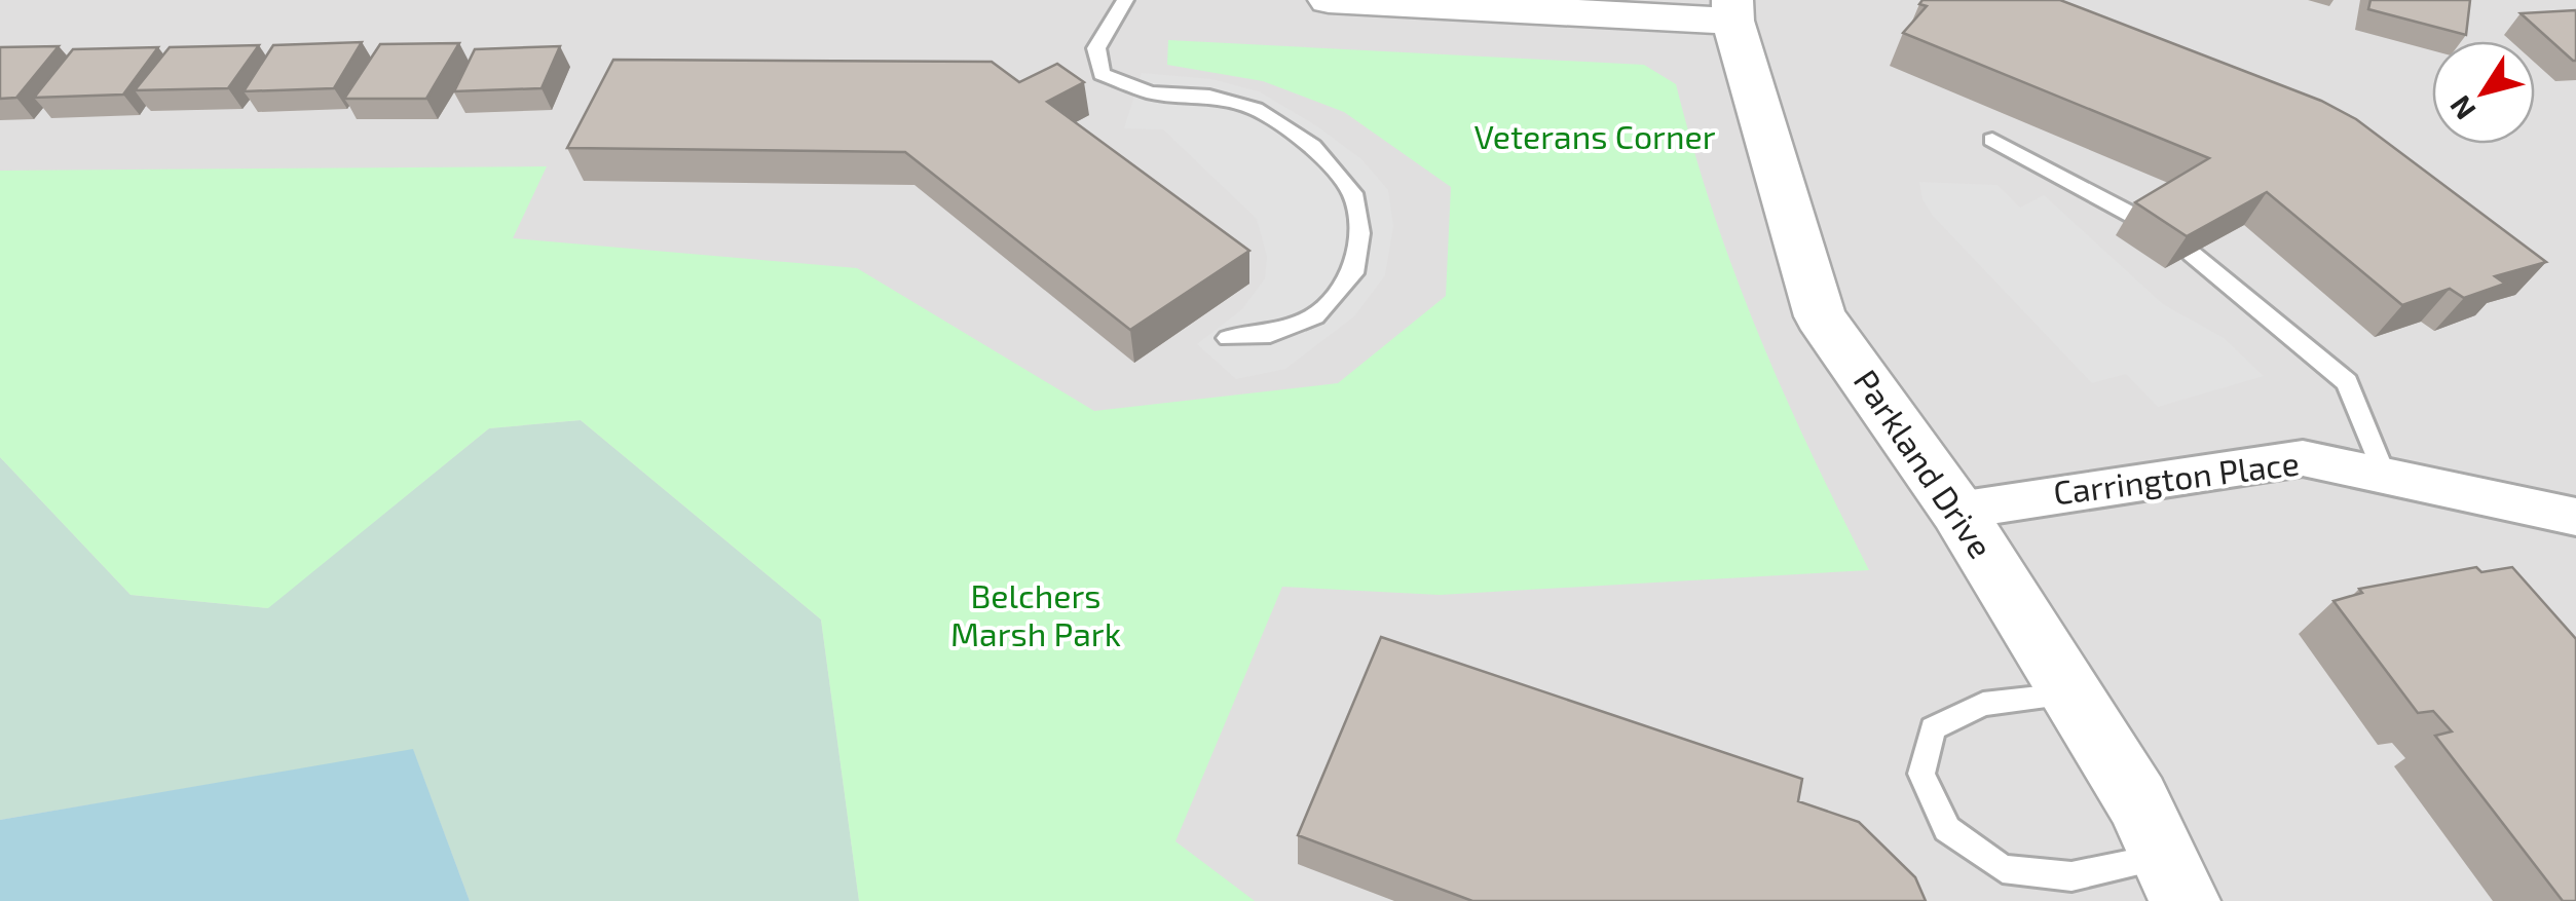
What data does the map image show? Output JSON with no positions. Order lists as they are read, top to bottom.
{
  "streets": {
    "street": ["Parkland Drive", "Carrington Place"]
  },
  "crossings": [
    ["Parkland Drive", "Carrington Place"]
  ],
  "parks": ["Veterans Corner", "Belchers Marsh Park"],
  "north": "bottom left"
}
